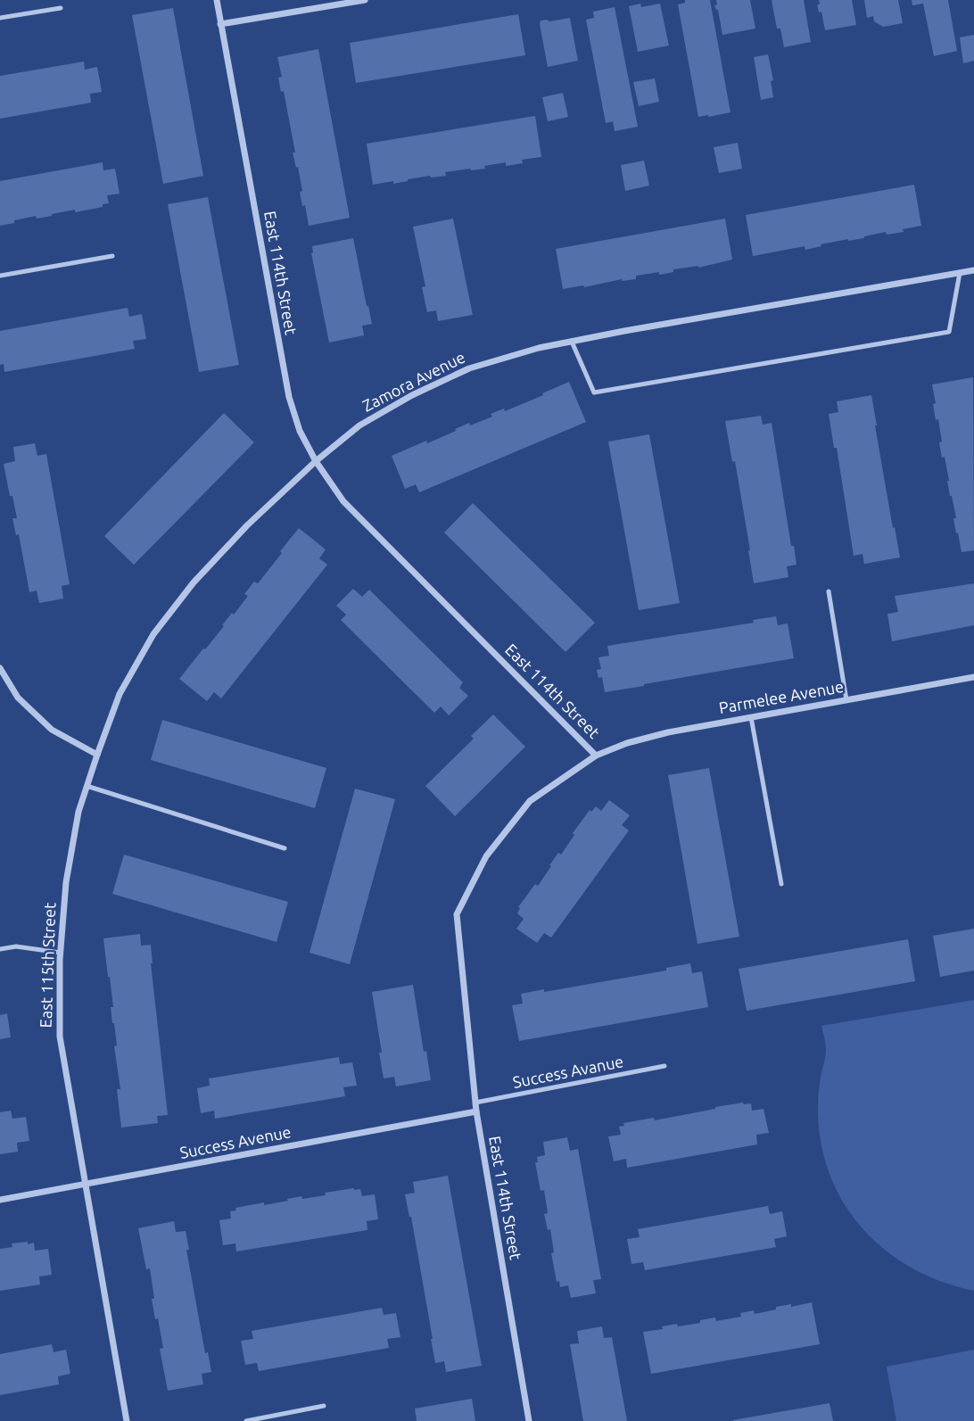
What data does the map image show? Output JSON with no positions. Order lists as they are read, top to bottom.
{
  "streets": {
    "street": [
      "East 114th Street",
      "Zamora Avenue",
      "Parmelee Avenue",
      "East 115th Street",
      "Success Avenue"
    ],
    "lane": ["Success Avanue"]
  },
  "crossings": [
    ["East 114th Street", "Zamora Avenue"],
    ["East 114th Street", "Parmelee Avenue"],
    ["East 114th Street", "Success Avanue"],
    ["East 114th Street", "Success Avenue"],
    ["Zamora Avenue", "East 115th Street"],
    ["East 115th Street", "Success Avenue"]
  ]
}
